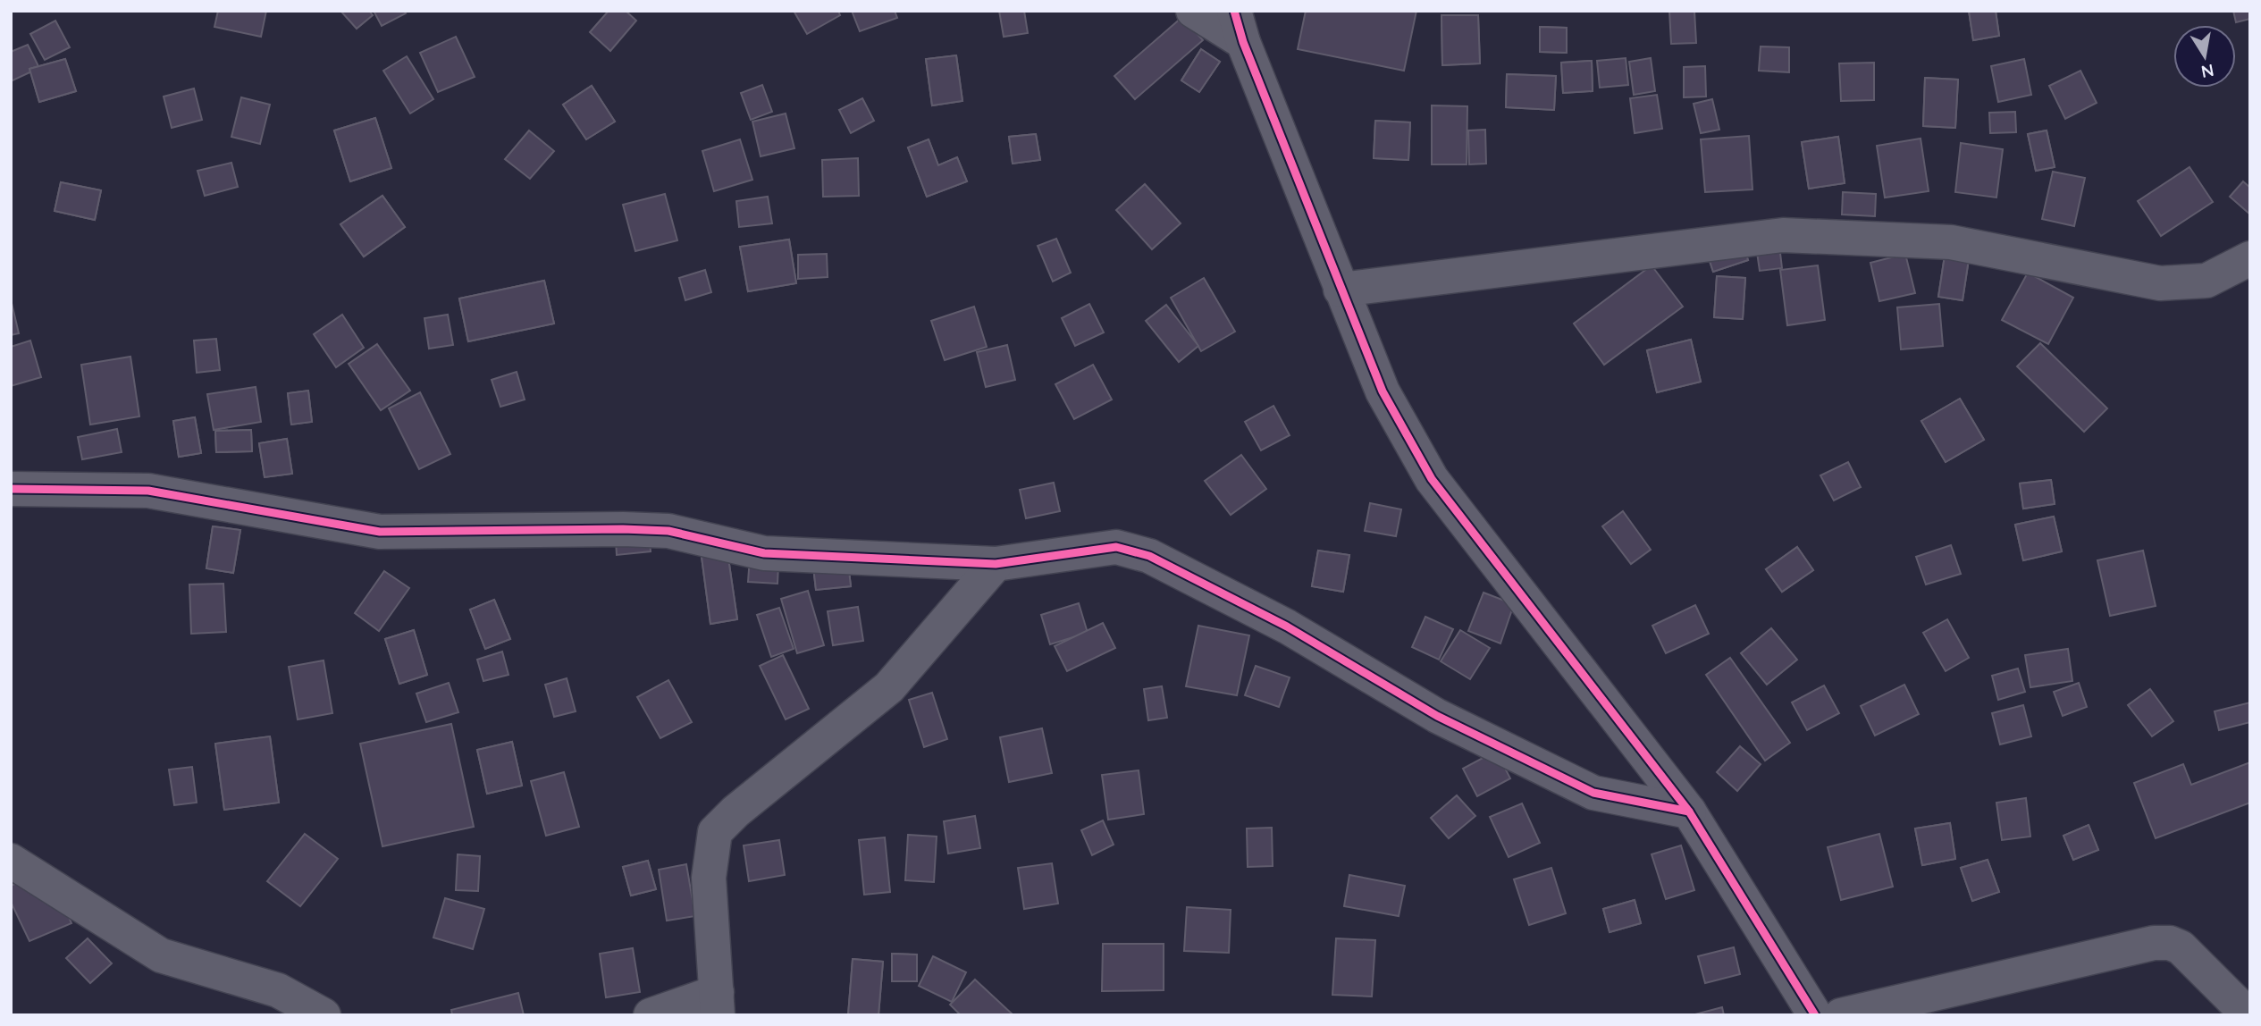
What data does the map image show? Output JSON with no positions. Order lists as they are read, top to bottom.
{
  "north": "bottom"
}
